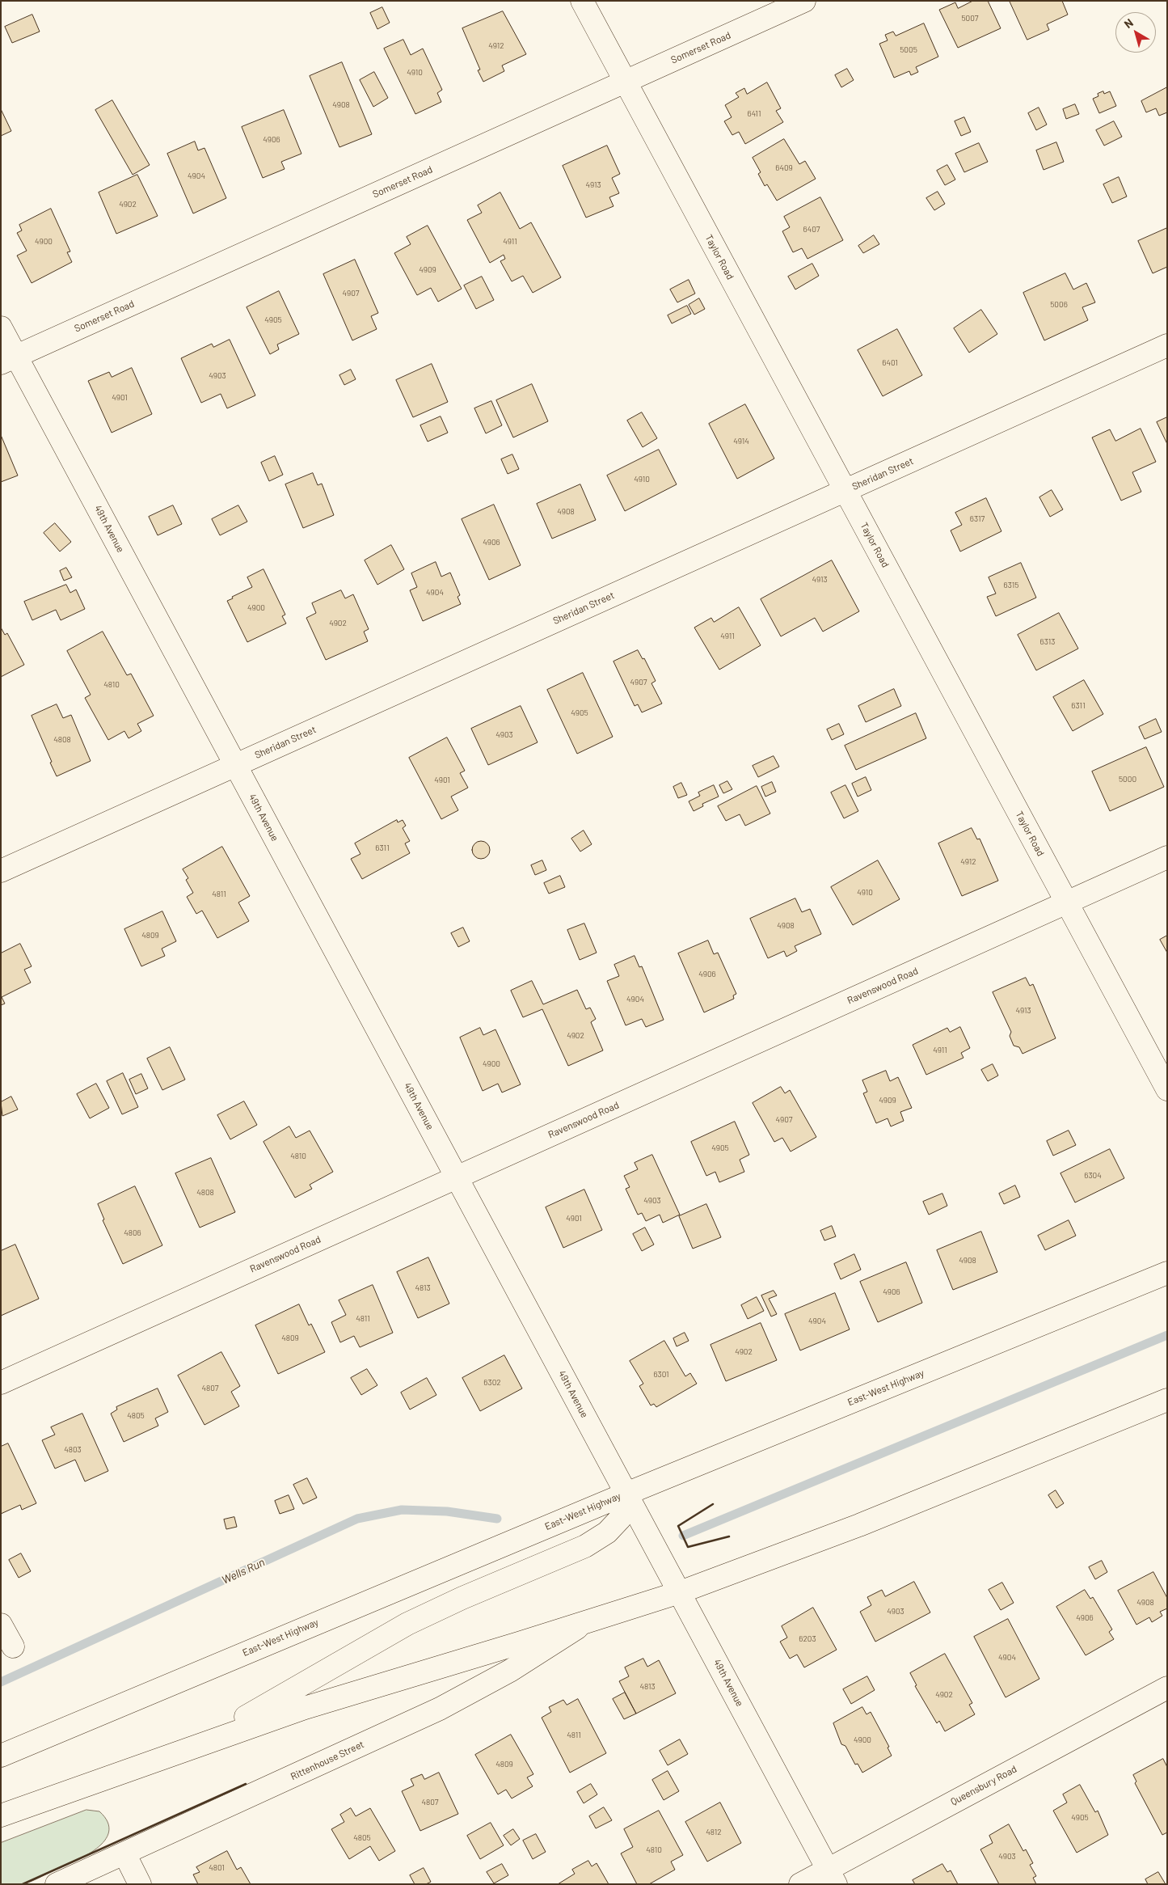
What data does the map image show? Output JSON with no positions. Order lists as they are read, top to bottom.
{
  "streets": {
    "street": [
      "Somerset Road",
      "Taylor Road",
      "Sheridan Street",
      "49th Avenue",
      "Ravenswood Road",
      "East-West Highway",
      "Rittenhouse Street",
      "Queensbury Road"
    ]
  },
  "crossings": [
    ["Somerset Road", "Taylor Road"],
    ["Somerset Road", "49th Avenue"],
    ["Taylor Road", "Sheridan Street"],
    ["Taylor Road", "Ravenswood Road"],
    ["Sheridan Street", "49th Avenue"],
    ["49th Avenue", "Ravenswood Road"],
    ["49th Avenue", "East-West Highway"],
    ["49th Avenue", "Queensbury Road"]
  ],
  "water": ["Wells Run"],
  "house_numbers": [
    "5007",
    "4912",
    "5005",
    "4910",
    "4908",
    "6411",
    "4906",
    "6409",
    "4904",
    "4913",
    "4902",
    "6407",
    "4900",
    "4911",
    "4909",
    "4907",
    "5006",
    "4905",
    "6401",
    "4903",
    "4901",
    "4914",
    "4910",
    "4908",
    "6317",
    "4906",
    "4913",
    "6315",
    "4904",
    "4900",
    "4902",
    "4911",
    "6313",
    "4907",
    "4810",
    "6311",
    "4905",
    "4903",
    "4808",
    "5000",
    "4901",
    "6311",
    "4912",
    "4910",
    "4811",
    "4908",
    "4809",
    "4906",
    "4904",
    "4913",
    "4902",
    "4911",
    "4900",
    "4909",
    "4907",
    "4905",
    "4810",
    "6304",
    "4808",
    "4903",
    "4901",
    "4806",
    "4908",
    "4813",
    "4906",
    "4811",
    "4904",
    "4809",
    "4902",
    "6301",
    "6302",
    "4807",
    "4805",
    "4803",
    "4908",
    "4903",
    "4906",
    "6203",
    "4904",
    "4813",
    "4902",
    "4811",
    "4900",
    "4809",
    "4807",
    "4905",
    "4812",
    "4805",
    "4810",
    "4903",
    "4801"
  ],
  "north": "top left"
}
